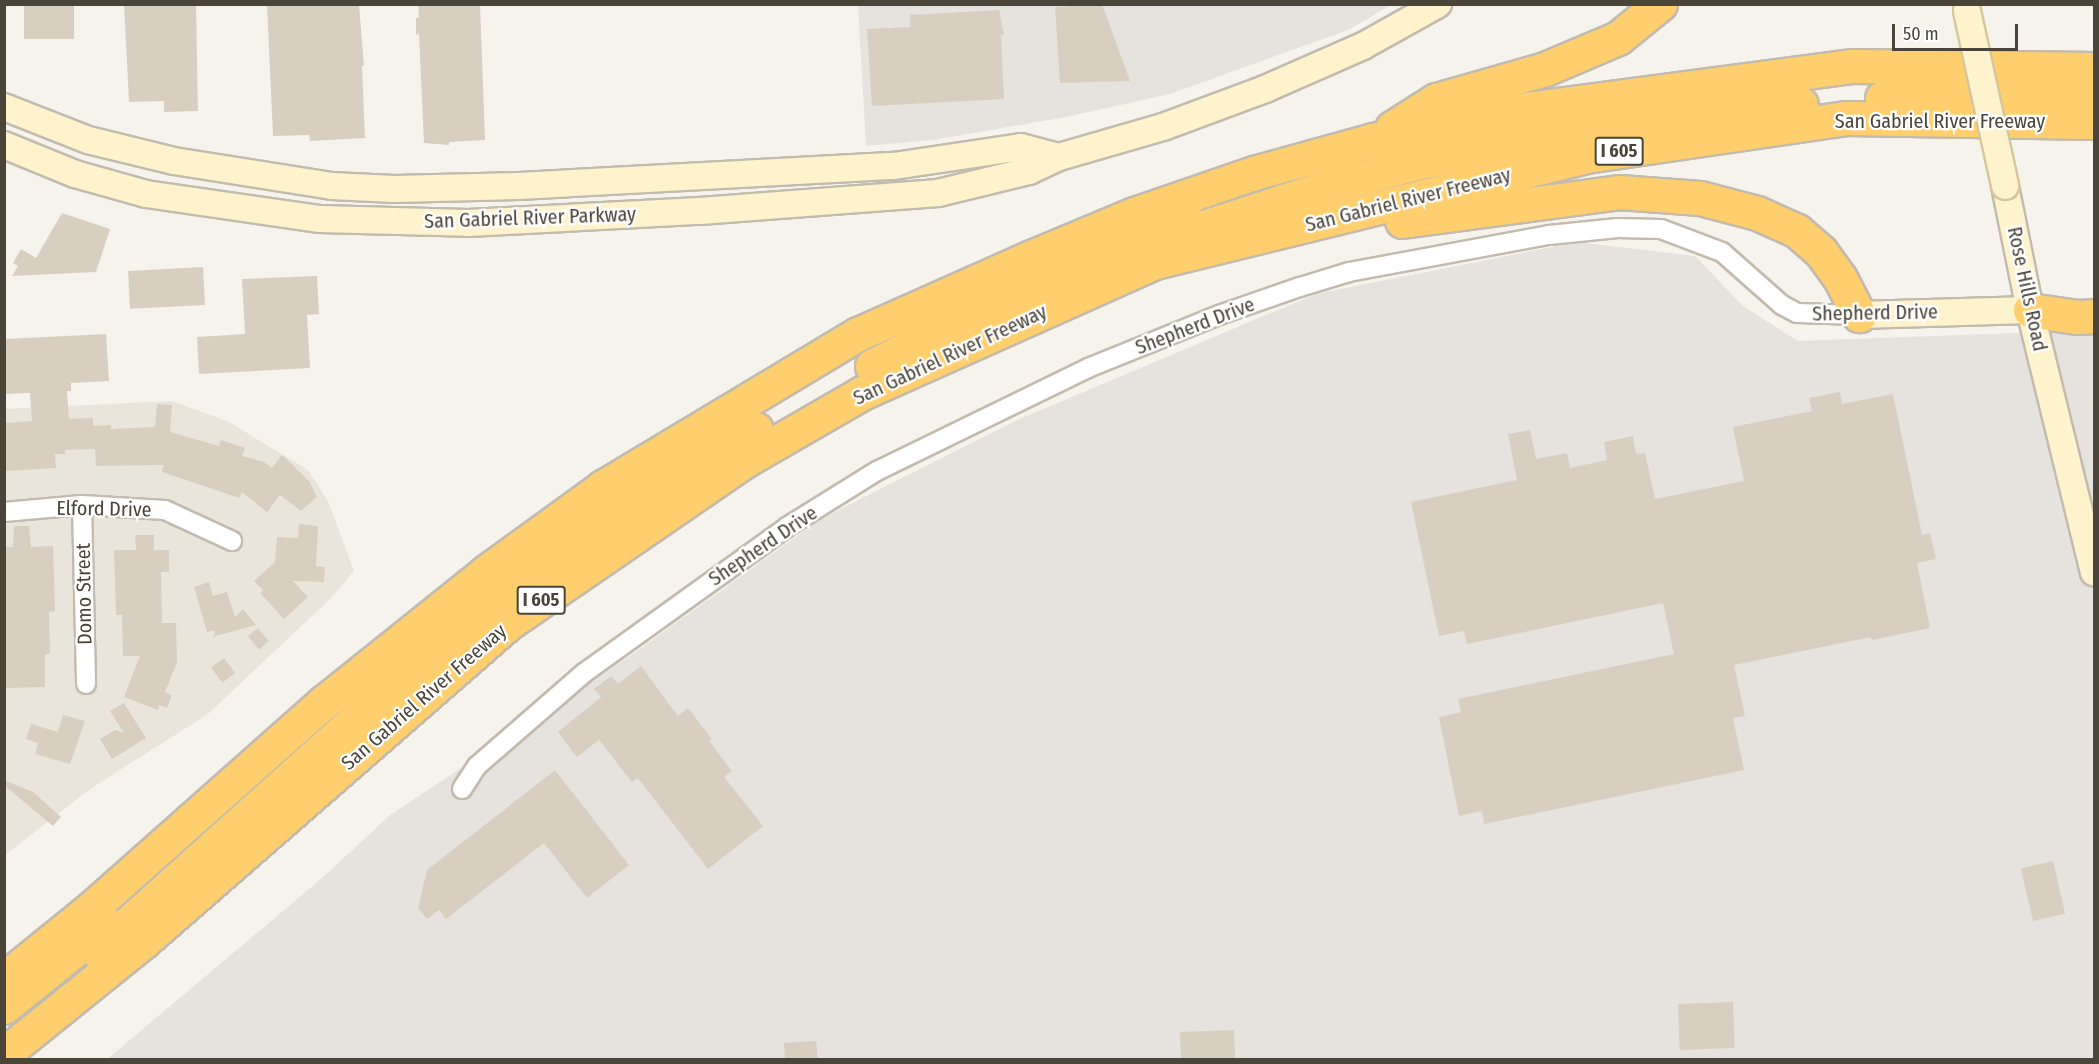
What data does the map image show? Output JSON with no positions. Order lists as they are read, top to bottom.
{
  "streets": {
    "highway": ["San Gabriel River Freeway", "I 605"],
    "main road": ["San Gabriel River Parkway", "Rose Hills Road", "Shepherd Drive"],
    "street": ["Elford Drive", "Domo Street"]
  },
  "crossings": [
    ["Rose Hills Road", "Shepherd Drive"],
    ["Elford Drive", "Domo Street"]
  ],
  "scale_bar": "50 m"
}
